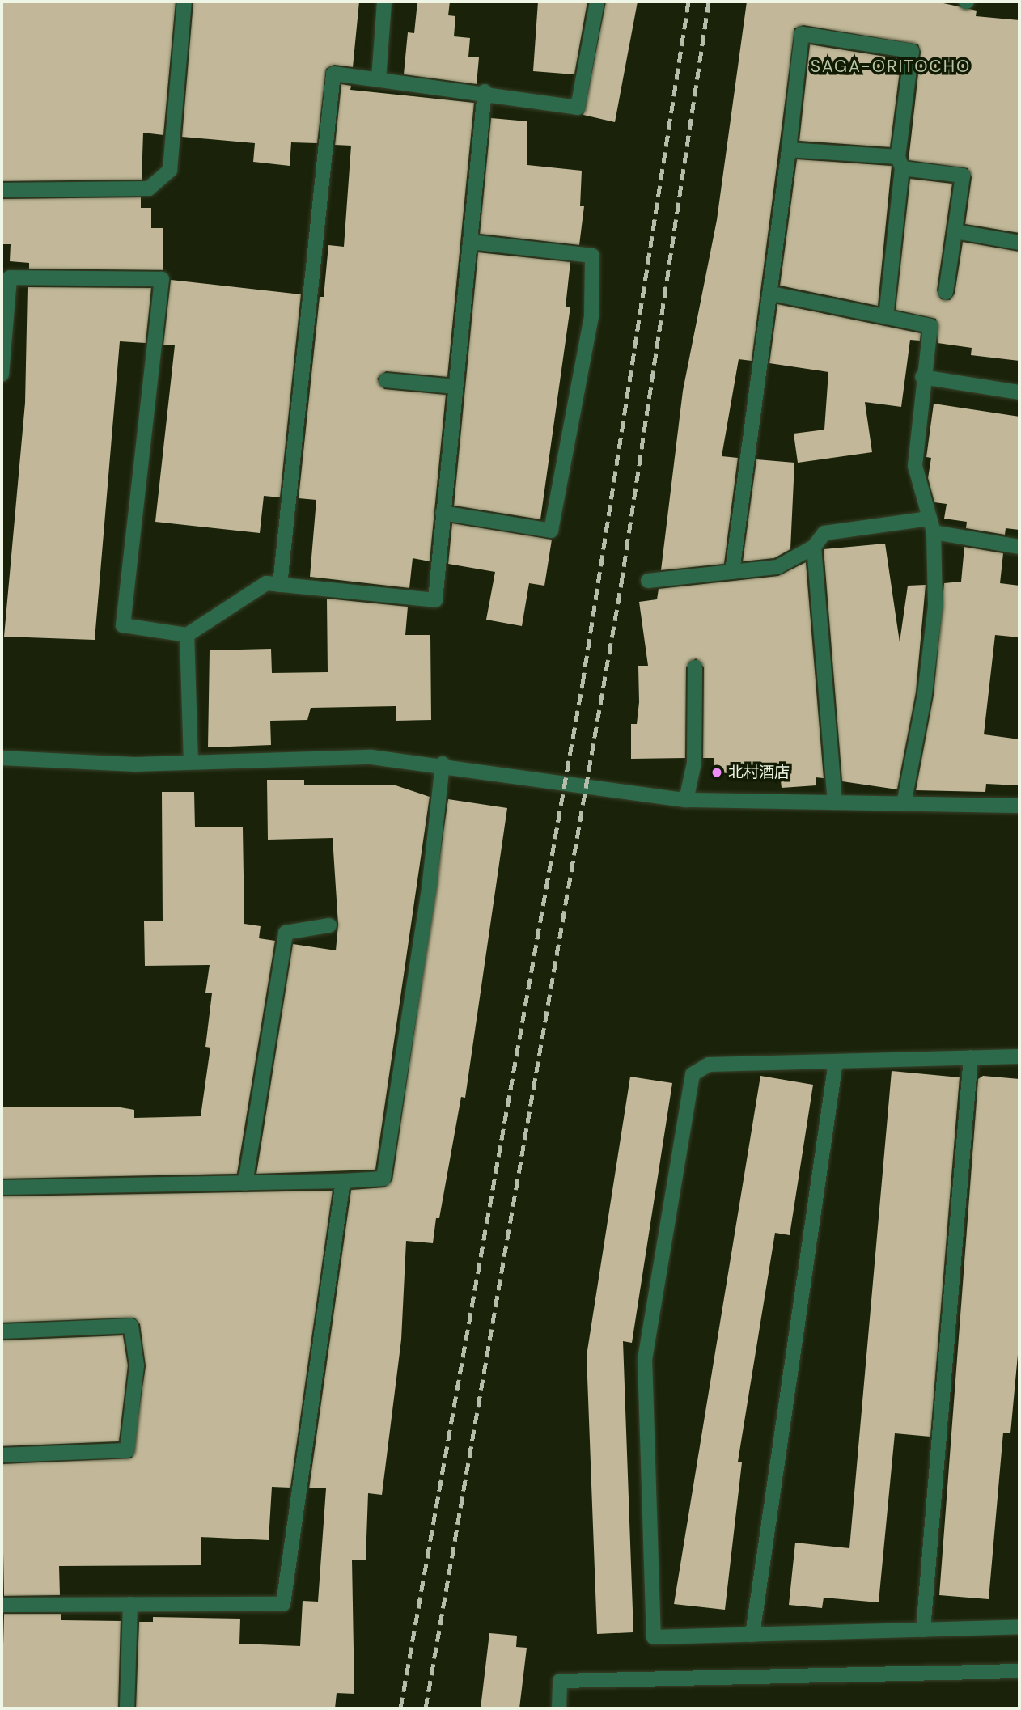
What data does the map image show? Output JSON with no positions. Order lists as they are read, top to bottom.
{
  "districts": ["SAGA-ORITOCHO"],
  "places": ["北村酒店"]
}
